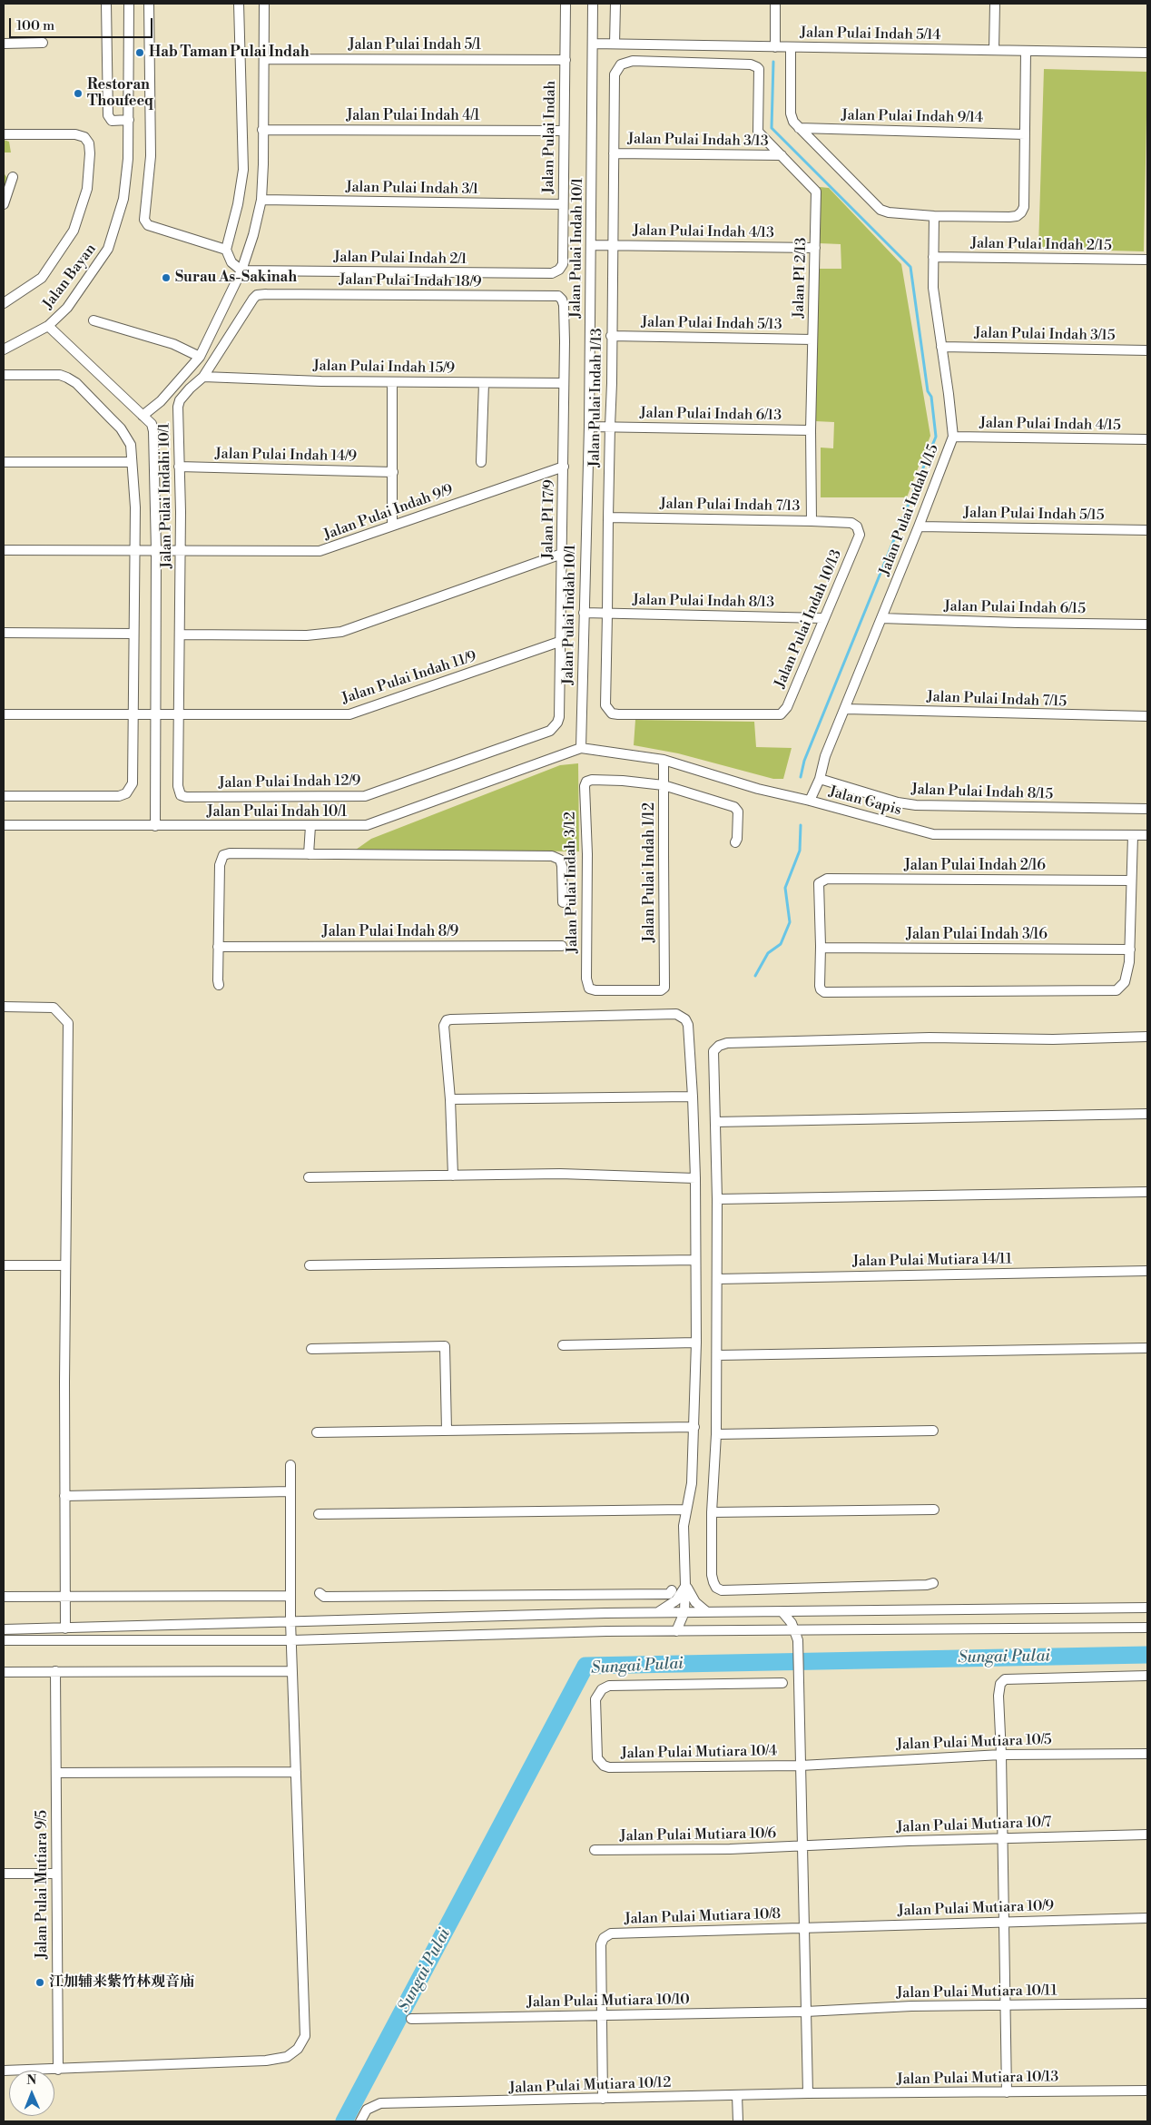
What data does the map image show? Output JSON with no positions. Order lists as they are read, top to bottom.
{
  "streets": {
    "street": [
      "Jalan Pulai Indah 5/14",
      "Jalan Pulai Indah 5/1",
      "Jalan Pulai Indah 4/1",
      "Jalan Pulai Indah 9/14",
      "Jalan Pulai Indah",
      "Jalan Pulai Indah 3/13",
      "Jalan Pulai Indah 3/1",
      "Jalan Pulai Indah 4/13",
      "Jalan Pulai Indah 2/15",
      "Jalan Pulai Indah 10/1",
      "Jalan Pulai Indah 2/1",
      "Jalan Bayan",
      "Jalan PI 2/13",
      "Jalan Pulai Indah 18/9",
      "Jalan Pulai Indah 5/13",
      "Jalan Pulai Indah 3/15",
      "Jalan Pulai Indah 15/9",
      "Jalan Pulai Indah 1/13",
      "Jalan Pulai Indah 6/13",
      "Jalan Pulai Indah 4/15",
      "Jalan Pulai Indah 14/9",
      "Jalan Pulai Indahi 10/1",
      "Jalan Pulai Indah 7/13",
      "Jalan Pulai Indah 1/15",
      "Jalan Pulai Indah 9/9",
      "Jalan Pulai Indah 5/15",
      "Jalan PI 17/9",
      "Jalan Pulai Indah 8/13",
      "Jalan Pulai Indah 6/15",
      "Jalan Pulai Indah 10/13",
      "Jalan Pulai Indah 11/9",
      "Jalan Pulai Indah 7/15",
      "Jalan Pulai Indah 12/9",
      "Jalan Pulai Indah 8/15",
      "Jalan Gapis",
      "Jalan Pulai Indah 2/16",
      "Jalan Pulai Indah 1/12",
      "Jalan Pulai Indah 3/12",
      "Jalan Pulai Indah 8/9",
      "Jalan Pulai Indah 3/16",
      "Jalan Pulai Mutiara 14/11",
      "Jalan Pulai Mutiara 10/5",
      "Jalan Pulai Mutiara 10/4",
      "Jalan Pulai Mutiara 10/7",
      "Jalan Pulai Mutiara 10/6",
      "Jalan Pulai Mutiara 9/5",
      "Jalan Pulai Mutiara 10/9",
      "Jalan Pulai Mutiara 10/8",
      "Jalan Pulai Mutiara 10/11",
      "Jalan Pulai Mutiara 10/10",
      "Jalan Pulai Mutiara 10/13",
      "Jalan Pulai Mutiara 10/12"
    ]
  },
  "crossings": [
    ["Jalan Pulai Indah 5/14", "Jalan Pulai Indah 10/1"],
    ["Jalan Pulai Indah 5/1", "Jalan Pulai Indah"],
    ["Jalan Pulai Indah 4/1", "Jalan Pulai Indah"],
    ["Jalan Pulai Indah", "Jalan Pulai Indah 3/1"],
    ["Jalan Pulai Indah", "Jalan Pulai Indah 2/1"],
    ["Jalan Pulai Indah 3/13", "Jalan PI 2/13"],
    ["Jalan Pulai Indah 3/13", "Jalan Pulai Indah 1/13"],
    ["Jalan Pulai Indah 4/13", "Jalan Pulai Indah 10/1"],
    ["Jalan Pulai Indah 4/13", "Jalan PI 2/13"],
    ["Jalan Pulai Indah 4/13", "Jalan Pulai Indah 1/13"],
    ["Jalan Pulai Indah 2/15", "Jalan Pulai Indah 1/15"],
    ["Jalan Pulai Indah 10/1", "Jalan Pulai Indah 6/13"],
    ["Jalan Pulai Indah 10/1", "Jalan Pulai Indahi 10/1"],
    ["Jalan Pulai Indah 10/1", "Jalan PI 17/9"],
    ["Jalan Pulai Indah 10/1", "Jalan Pulai Indah 8/13"],
    ["Jalan Pulai Indah 10/1", "Jalan Gapis"],
    ["Jalan PI 2/13", "Jalan Pulai Indah 5/13"],
    ["Jalan PI 2/13", "Jalan Pulai Indah 1/13"],
    ["Jalan PI 2/13", "Jalan Pulai Indah 6/13"],
    ["Jalan PI 2/13", "Jalan Pulai Indah 7/13"],
    ["Jalan Pulai Indah 18/9", "Jalan Pulai Indahi 10/1"],
    ["Jalan Pulai Indah 18/9", "Jalan PI 17/9"],
    ["Jalan Pulai Indah 5/13", "Jalan Pulai Indah 1/13"],
    ["Jalan Pulai Indah 3/15", "Jalan Pulai Indah 1/15"],
    ["Jalan Pulai Indah 15/9", "Jalan Pulai Indahi 10/1"],
    ["Jalan Pulai Indah 15/9", "Jalan PI 17/9"],
    ["Jalan Pulai Indah 1/13", "Jalan Pulai Indah 6/13"],
    ["Jalan Pulai Indah 1/13", "Jalan Pulai Indah 7/13"],
    ["Jalan Pulai Indah 1/13", "Jalan Pulai Indah 8/13"],
    ["Jalan Pulai Indah 1/13", "Jalan Pulai Indah 10/13"],
    ["Jalan Pulai Indah 4/15", "Jalan Pulai Indah 1/15"],
    ["Jalan Pulai Indah 14/9", "Jalan Pulai Indahi 10/1"],
    ["Jalan Pulai Indahi 10/1", "Jalan Pulai Indah 9/9"],
    ["Jalan Pulai Indahi 10/1", "Jalan Pulai Indah 11/9"],
    ["Jalan Pulai Indahi 10/1", "Jalan Pulai Indah 12/9"],
    ["Jalan Pulai Indah 7/13", "Jalan Pulai Indah 10/13"],
    ["Jalan Pulai Indah 1/15", "Jalan Pulai Indah 5/15"],
    ["Jalan Pulai Indah 1/15", "Jalan Pulai Indah 6/15"],
    ["Jalan Pulai Indah 1/15", "Jalan Pulai Indah 7/15"],
    ["Jalan Pulai Indah 1/15", "Jalan Pulai Indah 8/15"],
    ["Jalan Pulai Indah 1/15", "Jalan Gapis"],
    ["Jalan Pulai Indah 9/9", "Jalan PI 17/9"],
    ["Jalan PI 17/9", "Jalan Pulai Indah 11/9"],
    ["Jalan PI 17/9", "Jalan Pulai Indah 12/9"],
    ["Jalan Pulai Indah 8/13", "Jalan Pulai Indah 10/13"],
    ["Jalan Pulai Indah 11/9", "Jalan Pulai Indah 12/9"],
    ["Jalan Gapis", "Jalan Pulai Indah 1/12"],
    ["Jalan Pulai Indah 2/16", "Jalan Pulai Indah 3/16"],
    ["Jalan Pulai Indah 1/12", "Jalan Pulai Indah 3/12"],
    ["Jalan Pulai Mutiara 10/5", "Jalan Pulai Mutiara 10/4"],
    ["Jalan Pulai Mutiara 10/7", "Jalan Pulai Mutiara 10/6"],
    ["Jalan Pulai Mutiara 10/9", "Jalan Pulai Mutiara 10/8"],
    ["Jalan Pulai Mutiara 10/8", "Jalan Pulai Mutiara 10/10"],
    ["Jalan Pulai Mutiara 10/11", "Jalan Pulai Mutiara 10/10"],
    ["Jalan Pulai Mutiara 10/13", "Jalan Pulai Mutiara 10/12"]
  ],
  "water": ["Sungai Pulai"],
  "places": [
    "Hab Taman Pulai Indah",
    "Restoran Thoufeeq",
    "Surau As-Sakinah",
    "江加辅来紫竹林观音庙"
  ],
  "scale_bar": "100 m",
  "north": "top"
}
